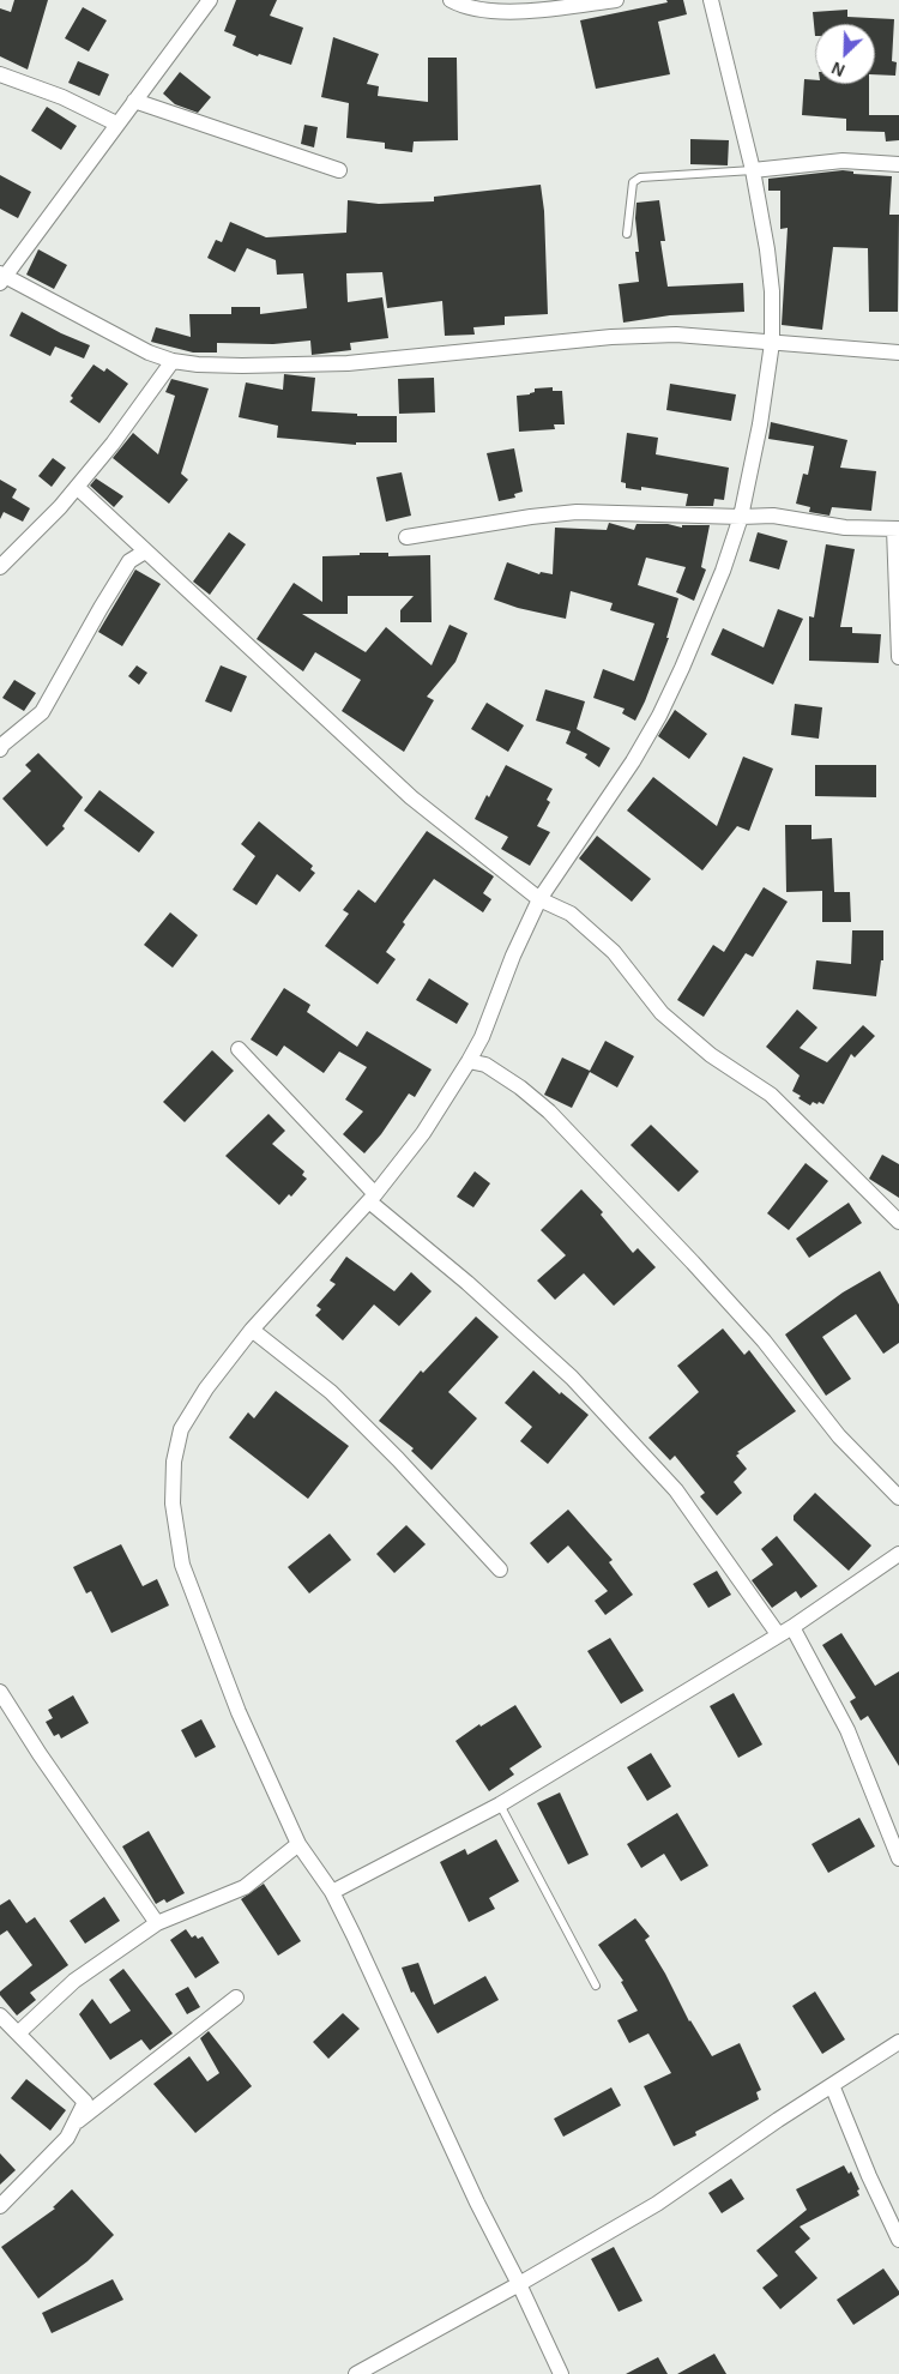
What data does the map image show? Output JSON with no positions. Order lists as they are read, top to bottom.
{
  "north": "bottom left"
}
